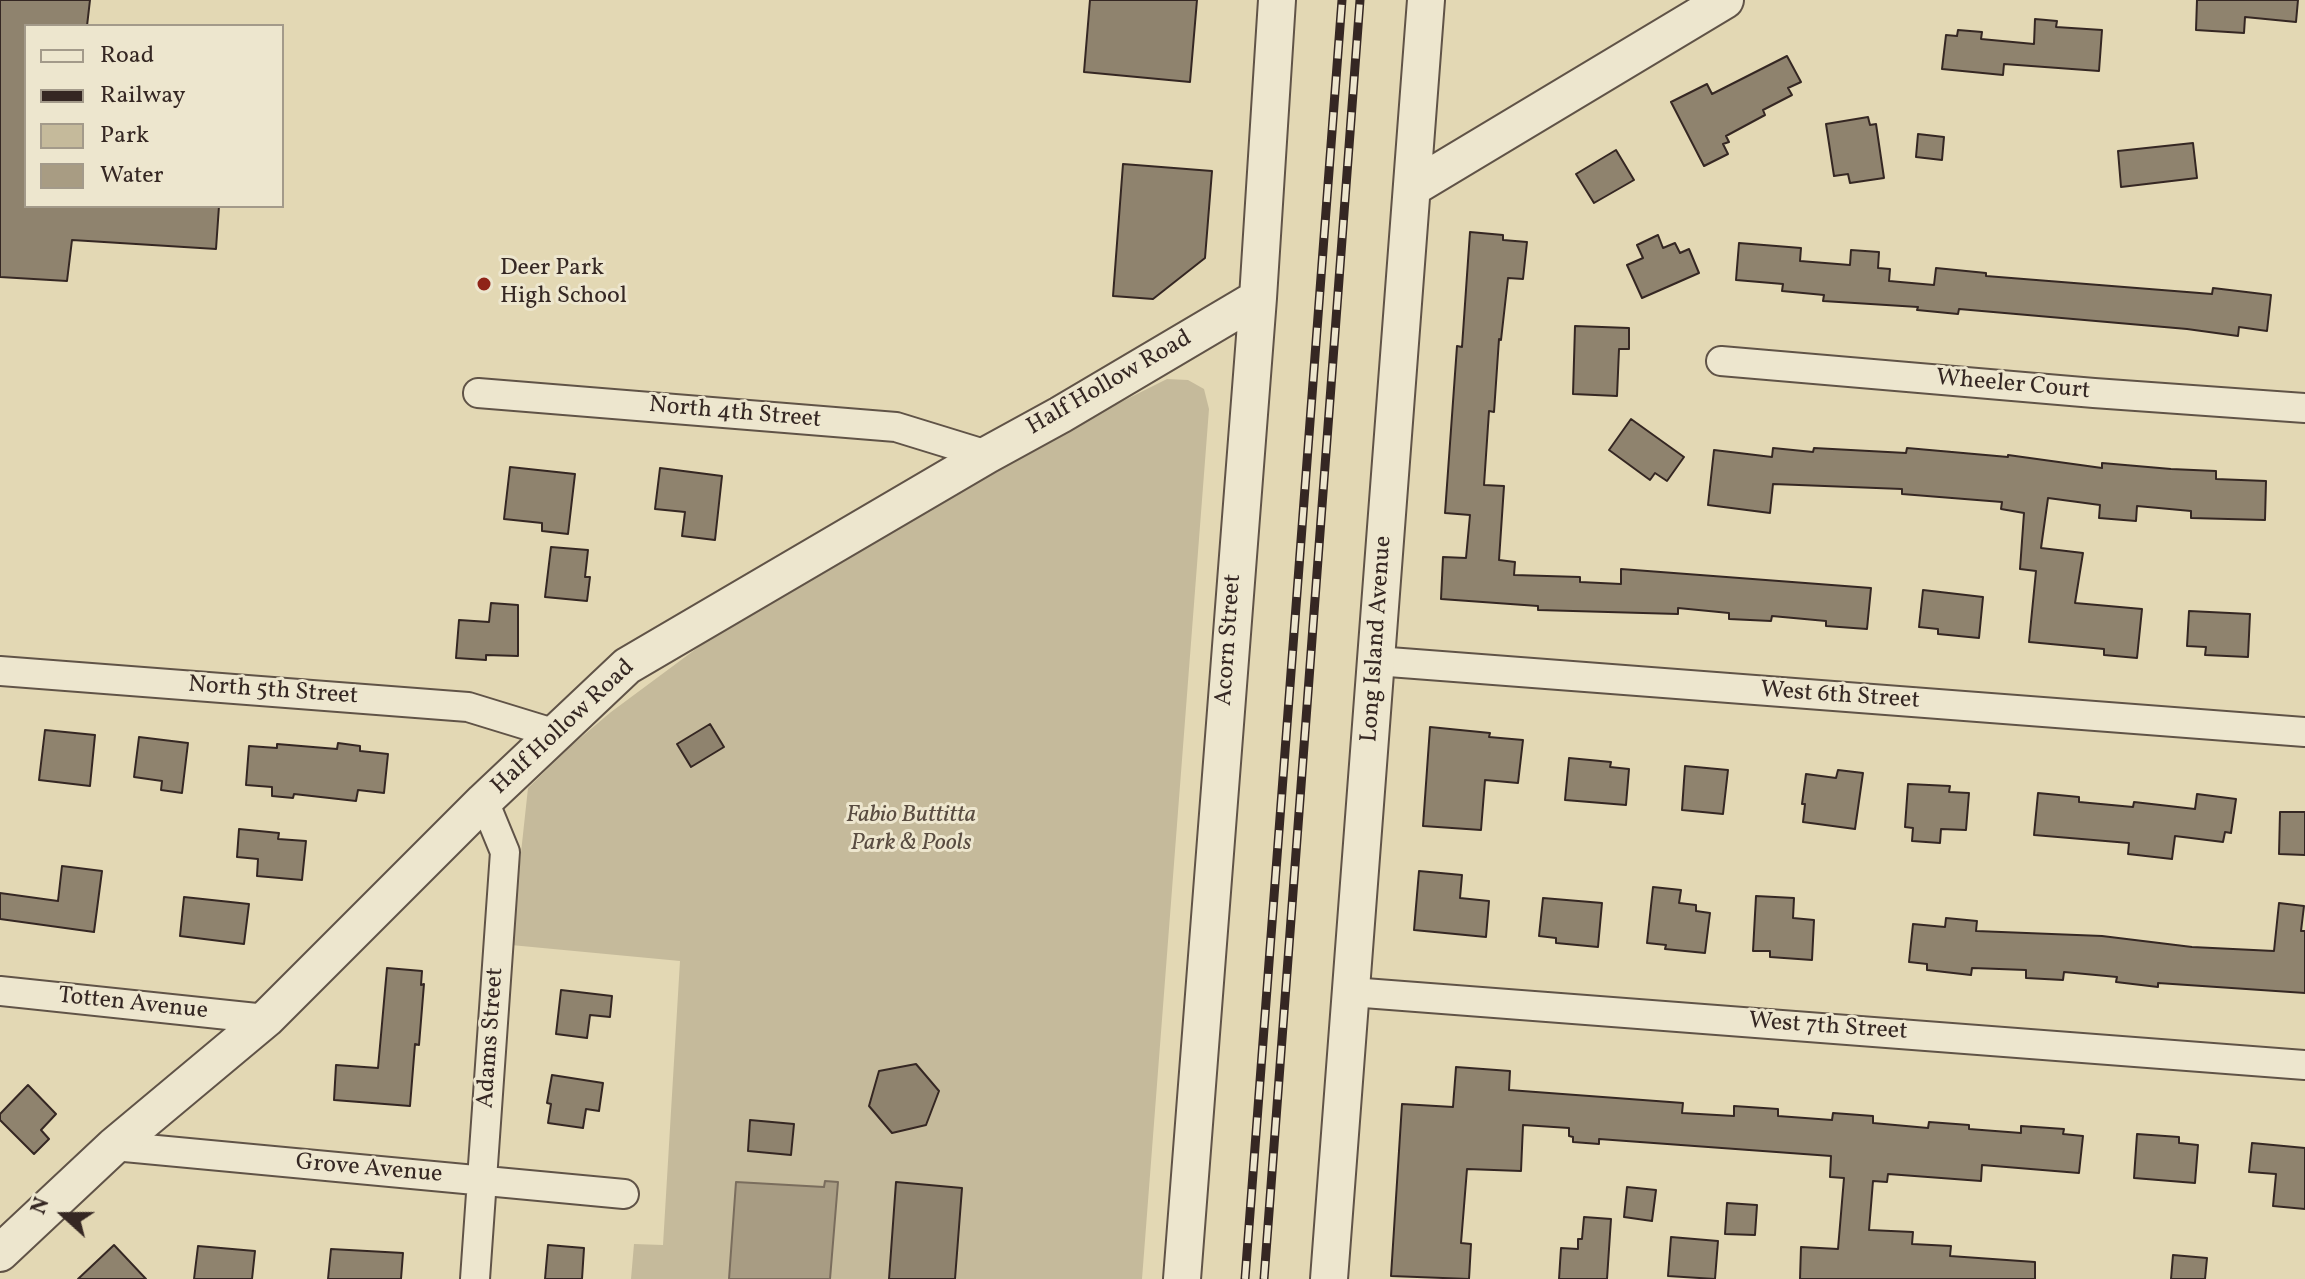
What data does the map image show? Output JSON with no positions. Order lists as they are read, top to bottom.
{
  "streets": {
    "street": [
      "Half Hollow Road",
      "Wheeler Court",
      "North 4th Street",
      "Long Island Avenue",
      "Acorn Street",
      "North 5th Street",
      "West 6th Street",
      "Totten Avenue",
      "West 7th Street",
      "Adams Street",
      "Grove Avenue"
    ]
  },
  "crossings": [
    ["Half Hollow Road", "North 4th Street"],
    ["Half Hollow Road", "Acorn Street"],
    ["Half Hollow Road", "North 5th Street"],
    ["Half Hollow Road", "Totten Avenue"],
    ["Half Hollow Road", "Adams Street"],
    ["Half Hollow Road", "Grove Avenue"],
    ["Long Island Avenue", "West 6th Street"],
    ["Long Island Avenue", "West 7th Street"],
    ["Adams Street", "Grove Avenue"]
  ],
  "parks": ["Fabio Buttitta Park & Pools"],
  "places": ["Deer Park High School"],
  "legend": [
    "Road",
    "Railway",
    "Park",
    "Water"
  ],
  "north": "left"
}
